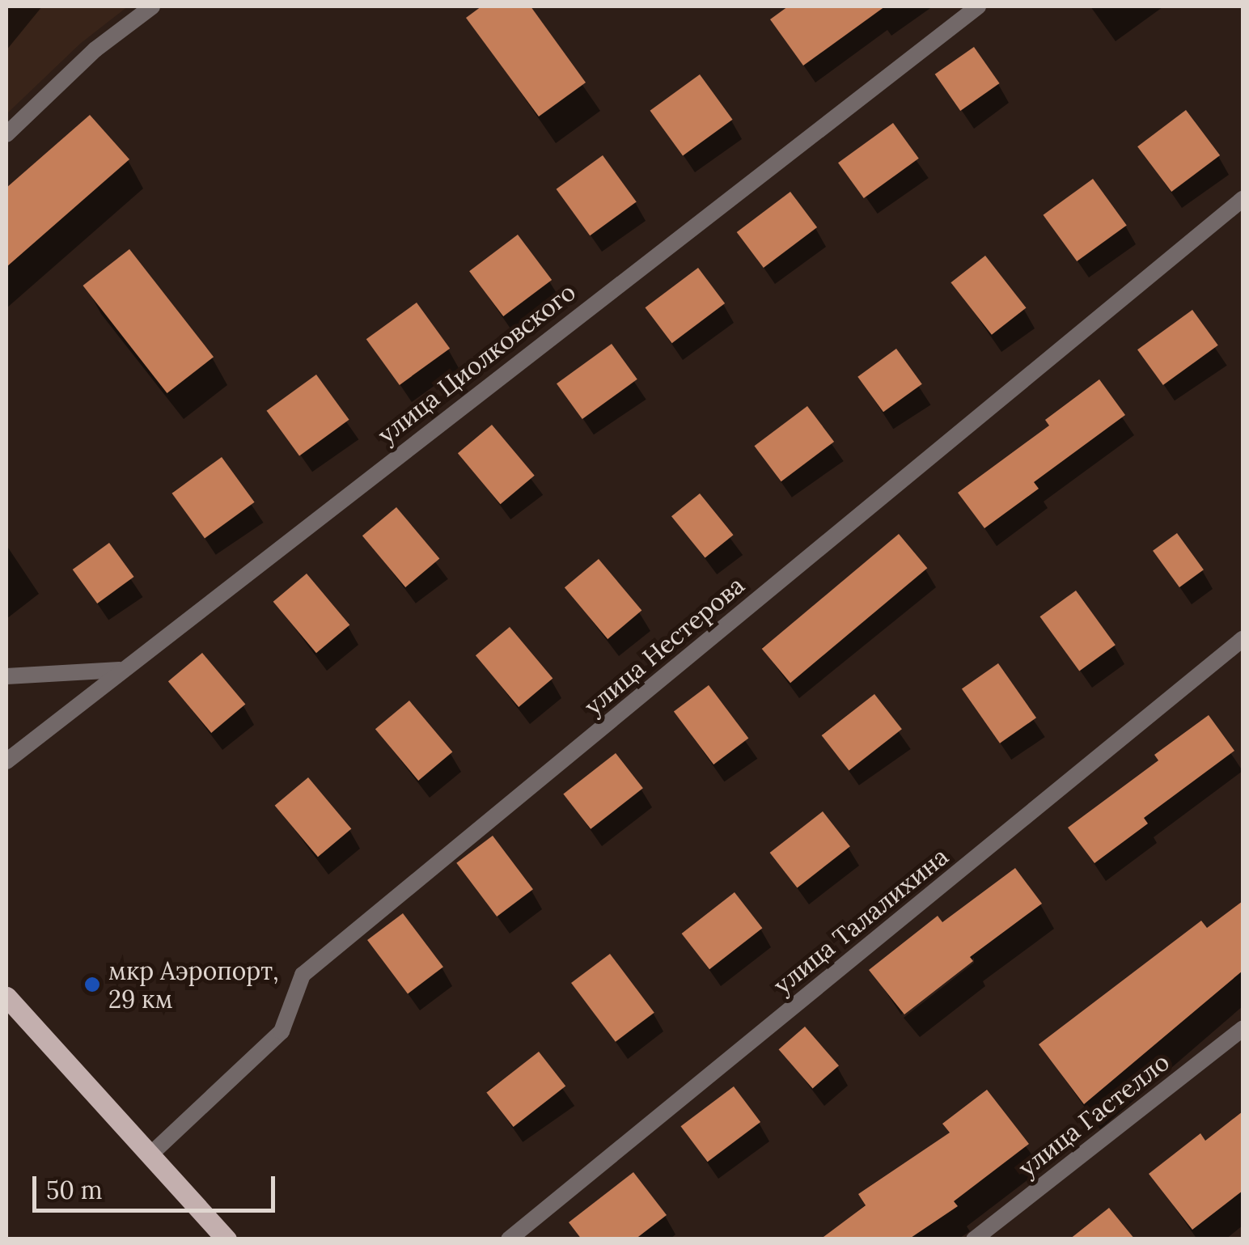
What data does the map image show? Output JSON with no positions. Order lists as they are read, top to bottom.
{
  "streets": {
    "street": [
      "улица Циолковского",
      "улица Нестерова",
      "улица Талалихина",
      "улица Гастелло"
    ]
  },
  "places": ["мкр Аэропорт, 29 км"],
  "scale_bar": "50 m"
}
